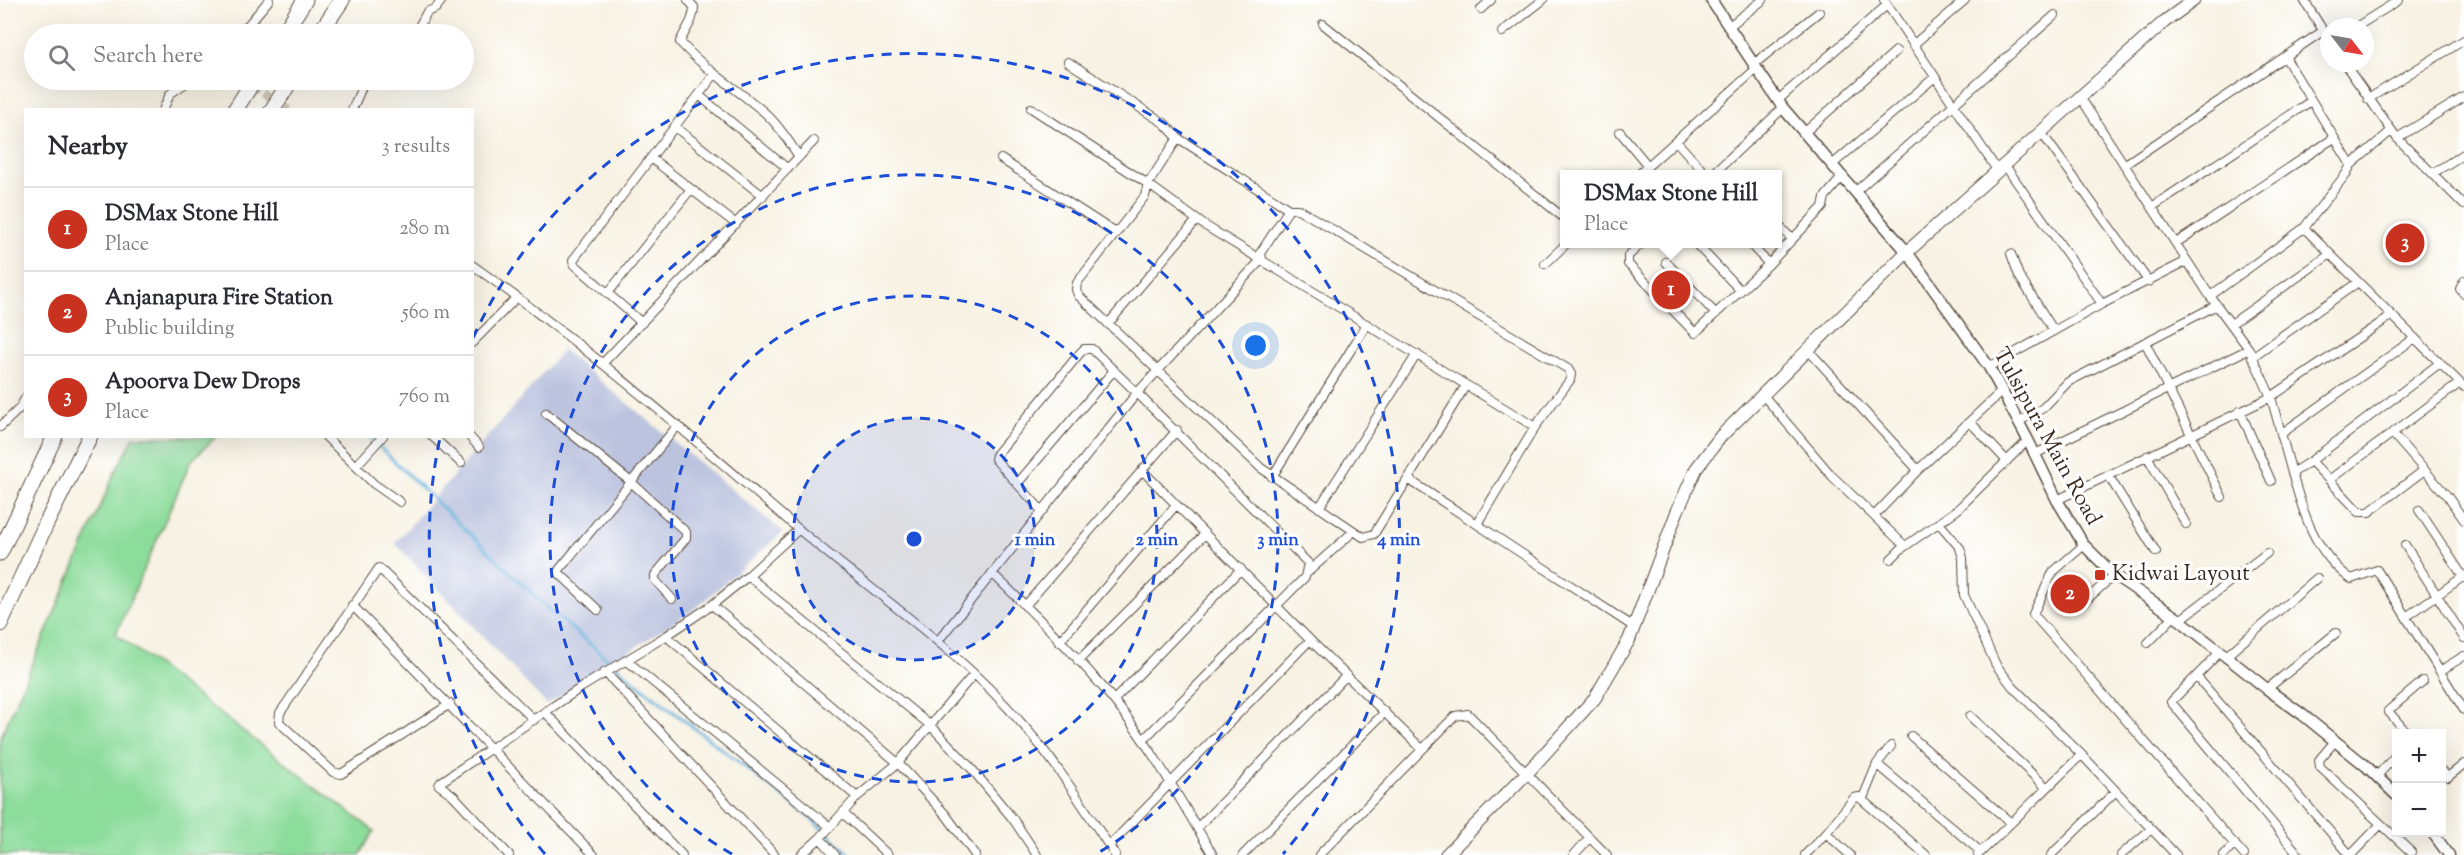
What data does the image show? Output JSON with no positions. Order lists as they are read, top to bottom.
{
  "streets": {
    "street": ["Tulsipura Main Road"]
  },
  "places": {
    "transit": ["Kidwai Layout"]
  },
  "north": "bottom right",
  "page": {
    "search": "Search here",
    "heading": ["Nearby", "3 results"],
    "popup": ["DSMax Stone Hill", "Place"],
    "list": [
      {
        "mark": "1",
        "name": "DSMax Stone Hill",
        "note": "Place",
        "value": "280 m"
      },
      {
        "mark": "2",
        "name": "Anjanapura Fire Station",
        "note": "Public building",
        "value": "560 m"
      },
      {
        "mark": "3",
        "name": "Apoorva Dew Drops",
        "note": "Place",
        "value": "760 m"
      }
    ],
    "pins": ["3", "1", "2"],
    "map_buttons": ["+", "−"]
  },
  "rings": [
    "1 min",
    "2 min",
    "3 min",
    "4 min"
  ]
}
